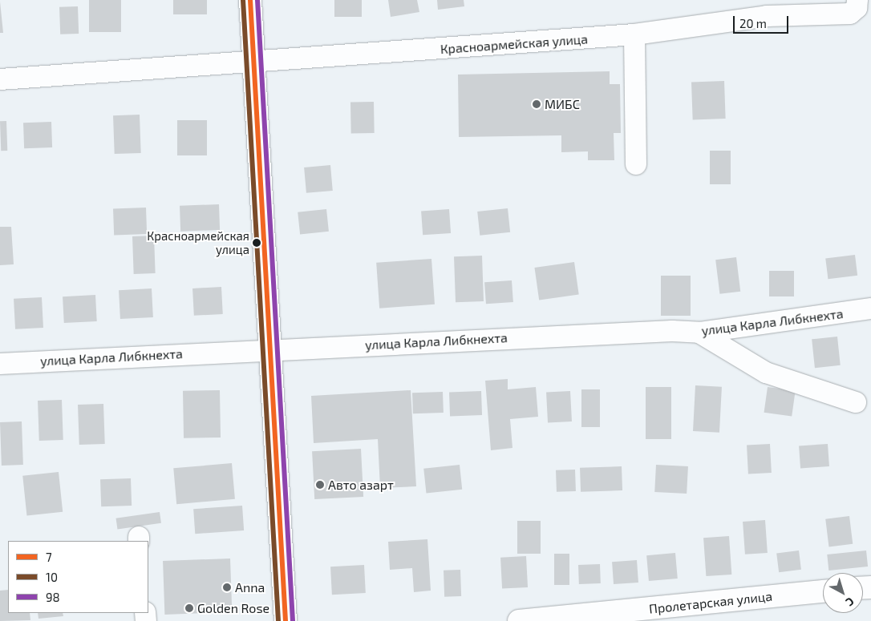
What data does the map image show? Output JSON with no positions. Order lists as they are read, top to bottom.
{
  "streets": {
    "main road": ["Пролетарская улица"],
    "street": ["Красноармейская улица", "улица Карла Либкнехта"]
  },
  "places": [
    "МИБС",
    "Красноармейская улица",
    "Авто азарт",
    "Anna",
    "Golden Rose"
  ],
  "lines": ["transit line 7", "transit line 10", "transit line 98"],
  "legend": ["7", "10", "98"],
  "scale_bar": "20 m",
  "north": "bottom right"
}
